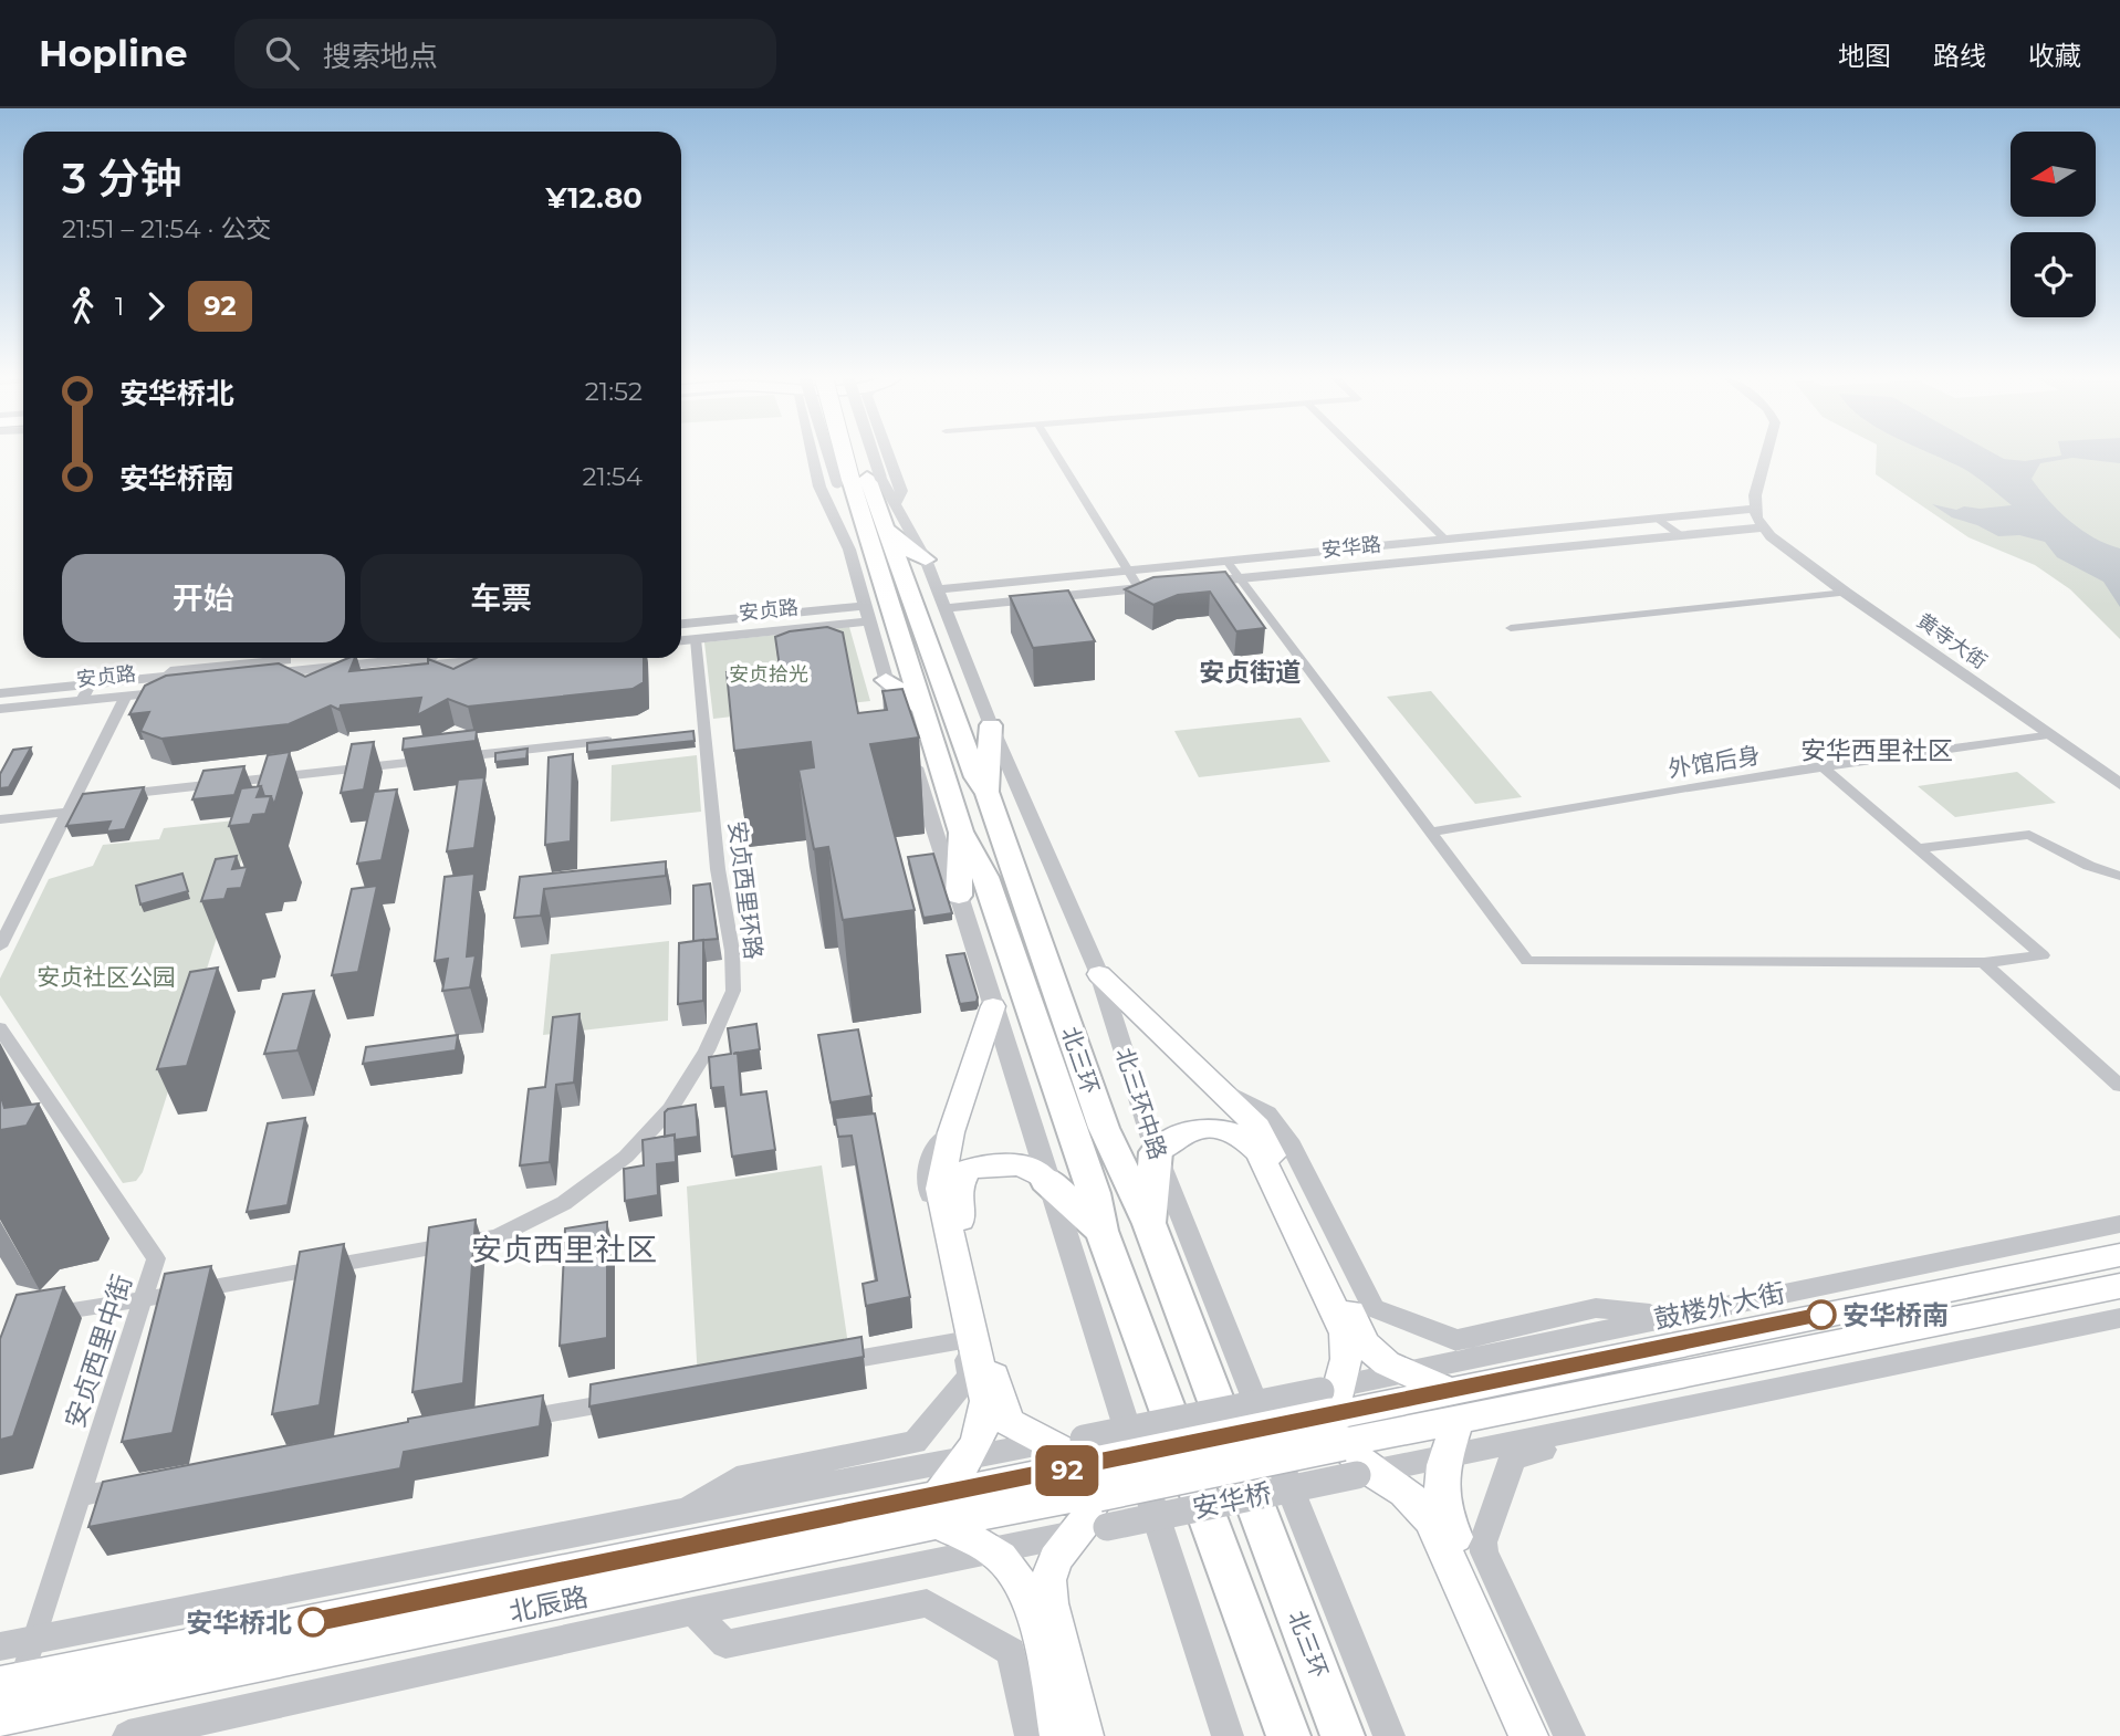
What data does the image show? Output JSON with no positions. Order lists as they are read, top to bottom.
{
  "streets": {
    "highway": ["北三环"],
    "main road": ["鼓楼外大街", "安华桥", "北辰路"],
    "street": [
      "安华路",
      "安贞路",
      "黄寺大街",
      "外馆后身",
      "安贞西里环路",
      "北三环中路",
      "安贞西里中街"
    ]
  },
  "crossings": [
    ["安华路", "黄寺大街"],
    ["安华路", "北三环中路"],
    ["安贞路", "安贞西里环路"],
    ["黄寺大街", "外馆后身"],
    ["安贞西里环路", "安贞西里中街"],
    ["北三环", "北三环中路"],
    ["鼓楼外大街", "安华桥"],
    ["安贞西里中街", "北辰路"],
    ["安华桥", "北辰路"]
  ],
  "districts": ["安贞街道", "安华西里社区", "安贞西里社区"],
  "parks": ["安贞拾光", "安贞社区公园"],
  "places": ["安华桥南", "安华桥北"],
  "lines": ["bus line 92"],
  "north": "left",
  "page": {
    "header": "Hopline",
    "search": "搜索地点",
    "nav": ["地图", "路线", "收藏"],
    "on_map": "92",
    "heading": ["3 分钟", "21:51 – 21:54 · 公交", "¥12.80"],
    "legs": ["1", "92"],
    "list": [
      {
        "name": "安华桥北",
        "value": "21:52"
      },
      {
        "name": "安华桥南",
        "value": "21:54"
      }
    ],
    "buttons": ["开始", "车票"]
  }
}
